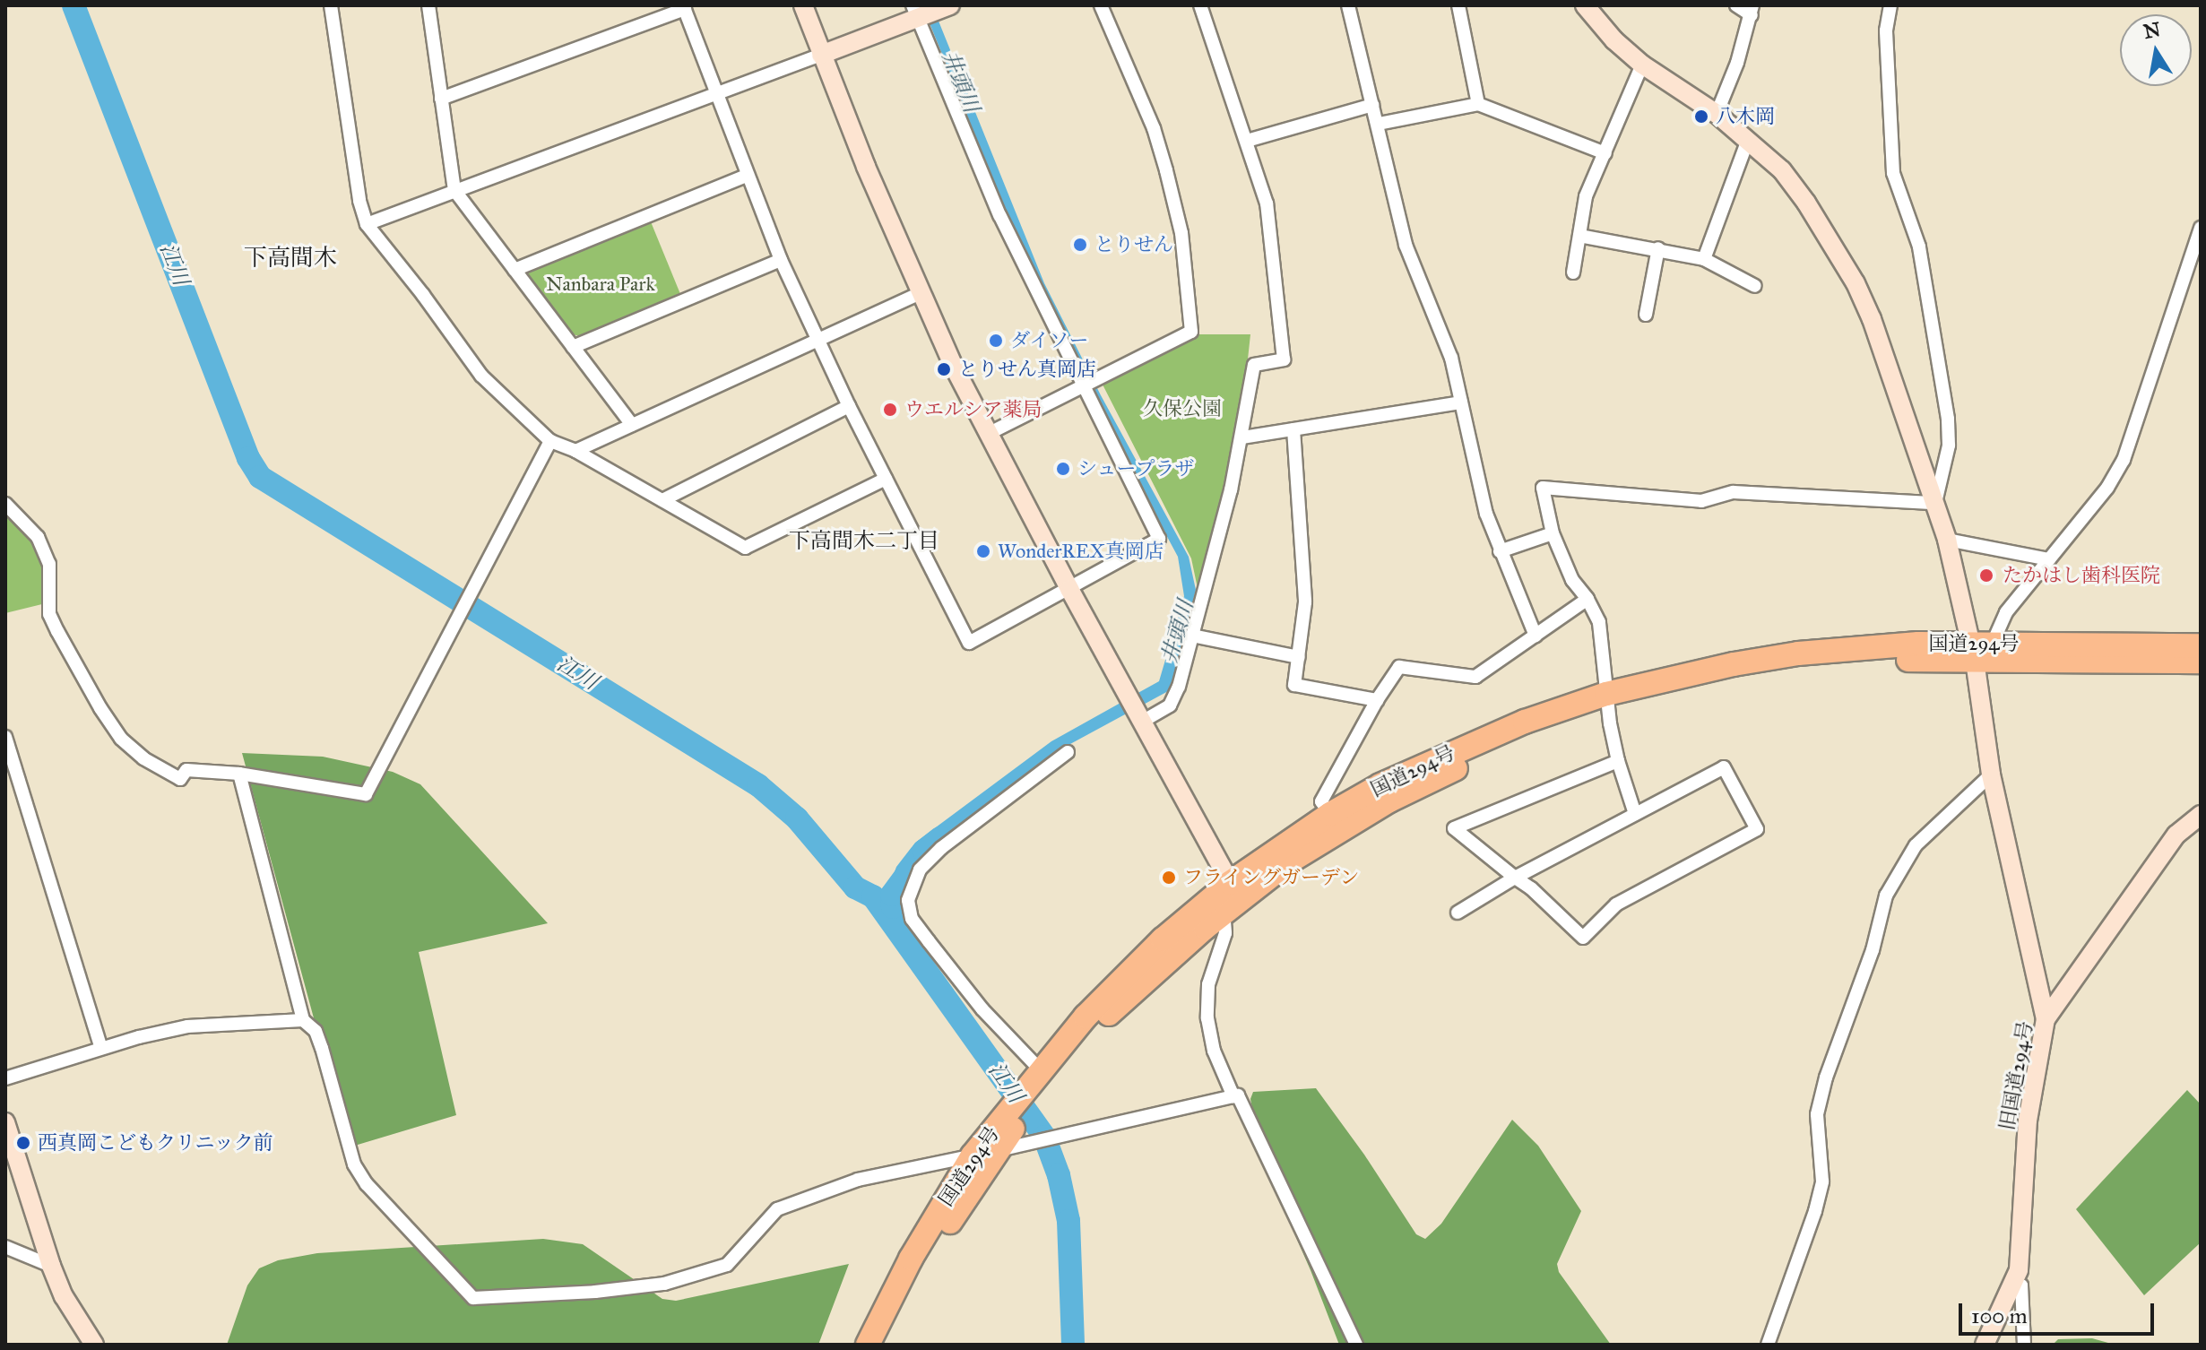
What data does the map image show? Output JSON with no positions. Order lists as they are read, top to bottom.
{
  "streets": {
    "highway": ["国道294号"],
    "street": ["旧国道294号"]
  },
  "districts": ["下高間木", "下高間木二丁目"],
  "water": ["井頭川", "江川"],
  "parks": ["Nanbara Park", "久保公園"],
  "places": [
    "八木岡",
    "とりせん",
    "ダイソー",
    "とりせん真岡店",
    "ウエルシア薬局",
    "シュープラザ",
    "WonderREX真岡店",
    "たかはし歯科医院",
    "フライングガーデン",
    "西真岡こどもクリニック前"
  ],
  "scale_bar": "100 m",
  "north": "top"
}
